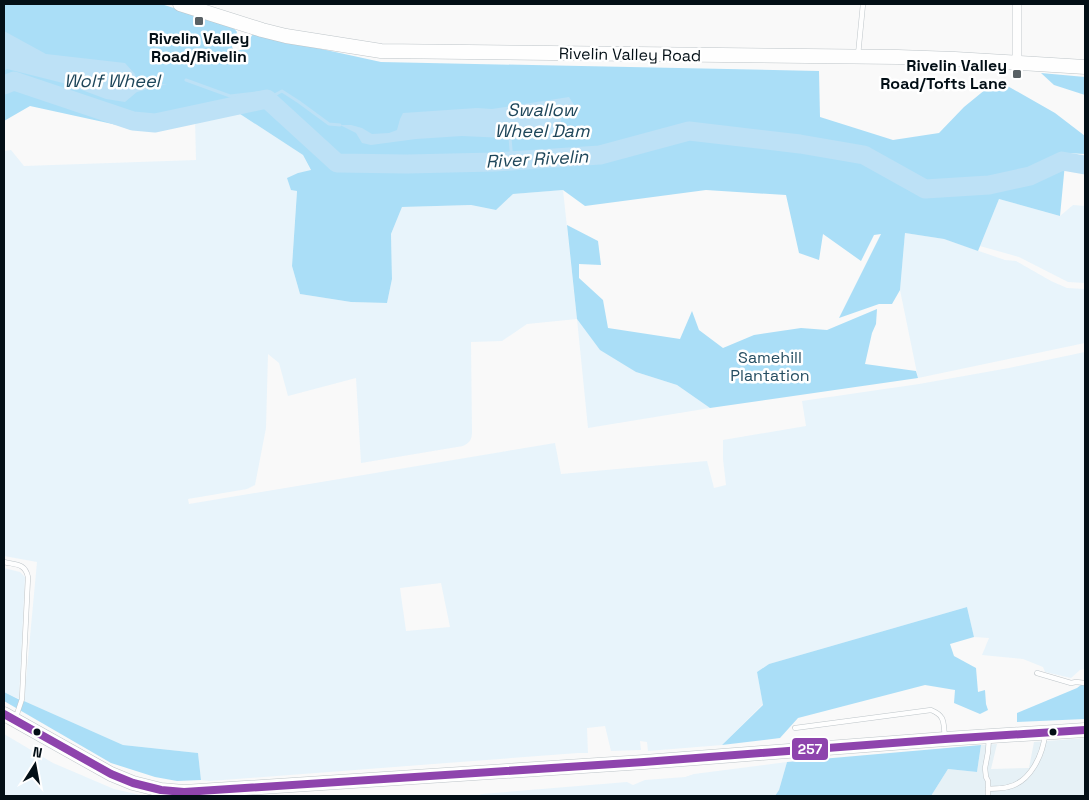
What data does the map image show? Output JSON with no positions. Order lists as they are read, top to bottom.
{
  "streets": {
    "main road": ["Rivelin Valley Road"]
  },
  "water": ["Wolf Wheel", "Swallow Wheel Dam", "River Rivelin"],
  "parks": ["Samehill Plantation"],
  "places": {
    "transit": ["Rivelin Valley Road/Rivelin", "Rivelin Valley Road/Tofts Lane"]
  },
  "lines": ["transit line 257"],
  "north": "top"
}
